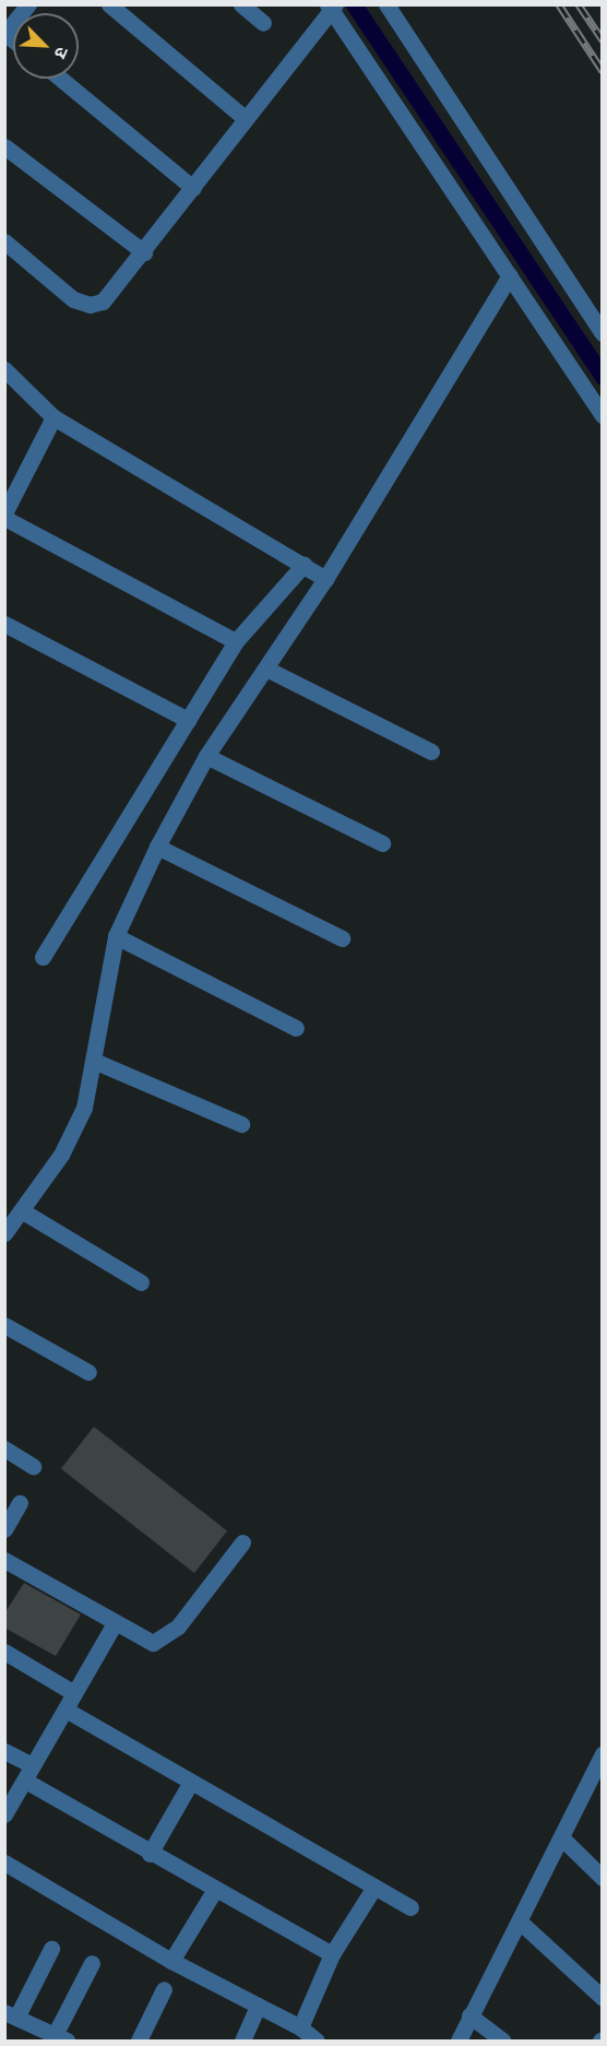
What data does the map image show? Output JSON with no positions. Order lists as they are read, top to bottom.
{
  "north": "bottom right"
}
